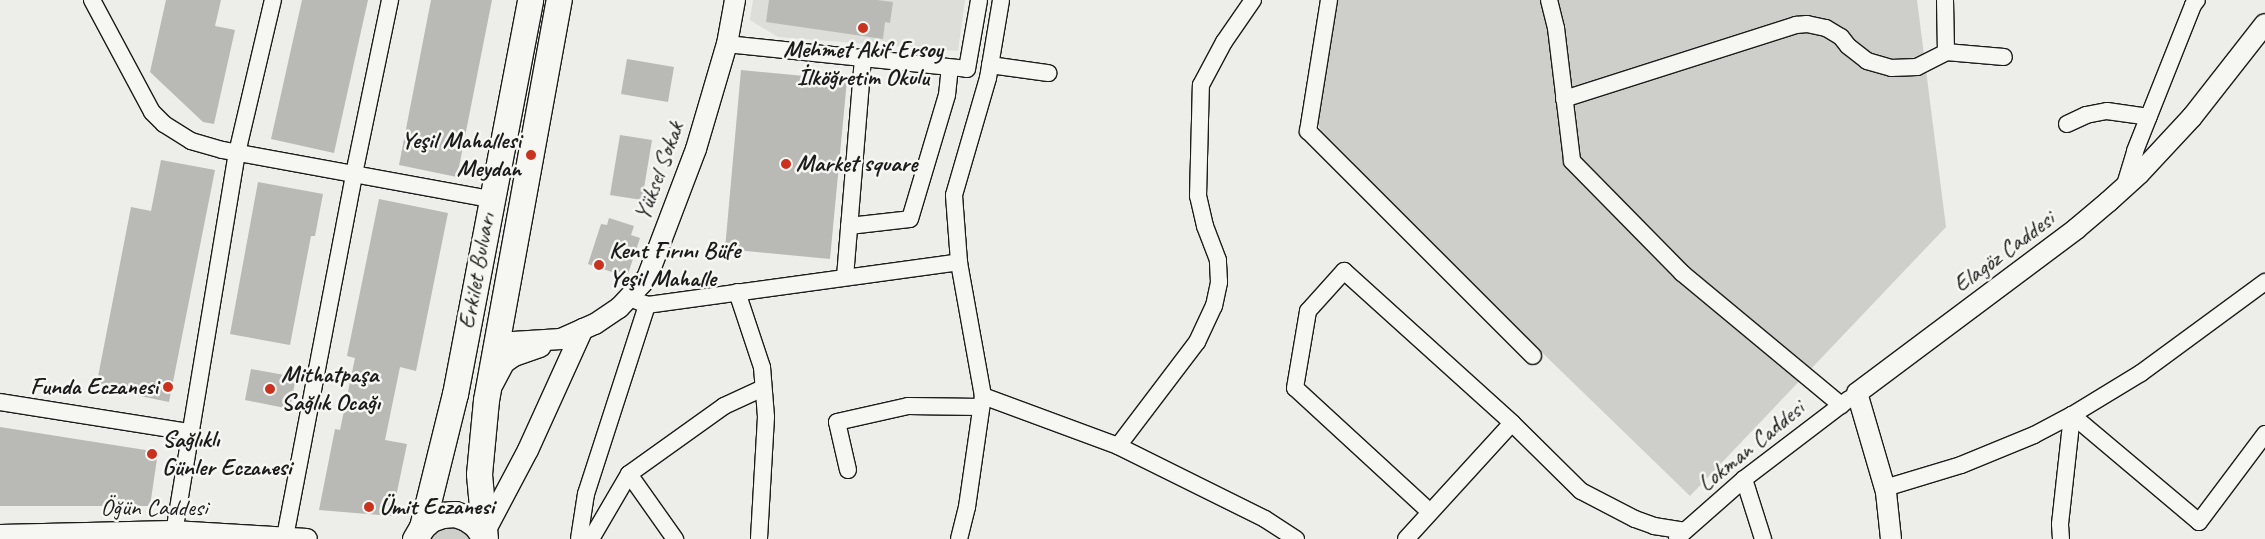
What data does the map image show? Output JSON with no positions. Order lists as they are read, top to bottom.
{
  "streets": {
    "main road": ["Erkilet Bulvarı"],
    "street": [
      "Yüksel Sokak",
      "Elagöz Caddesi",
      "Lokman Caddesi",
      "Öğün Caddesi"
    ]
  },
  "crossings": [
    ["Yüksel Sokak", "Erkilet Bulvarı"],
    ["Elagöz Caddesi", "Lokman Caddesi"]
  ],
  "places": [
    "Mehmet Akif Ersoy İlköğretim Okulu",
    "Yeşil Mahallesi Meydan",
    "Market square",
    "Kent Fırını Büfe Yeşil Mahalle",
    "Funda Eczanesi",
    "Mithatpaşa Sağlık Ocağı",
    "Sağlıklı Günler Eczanesi",
    "Ümit Eczanesi"
  ]
}
